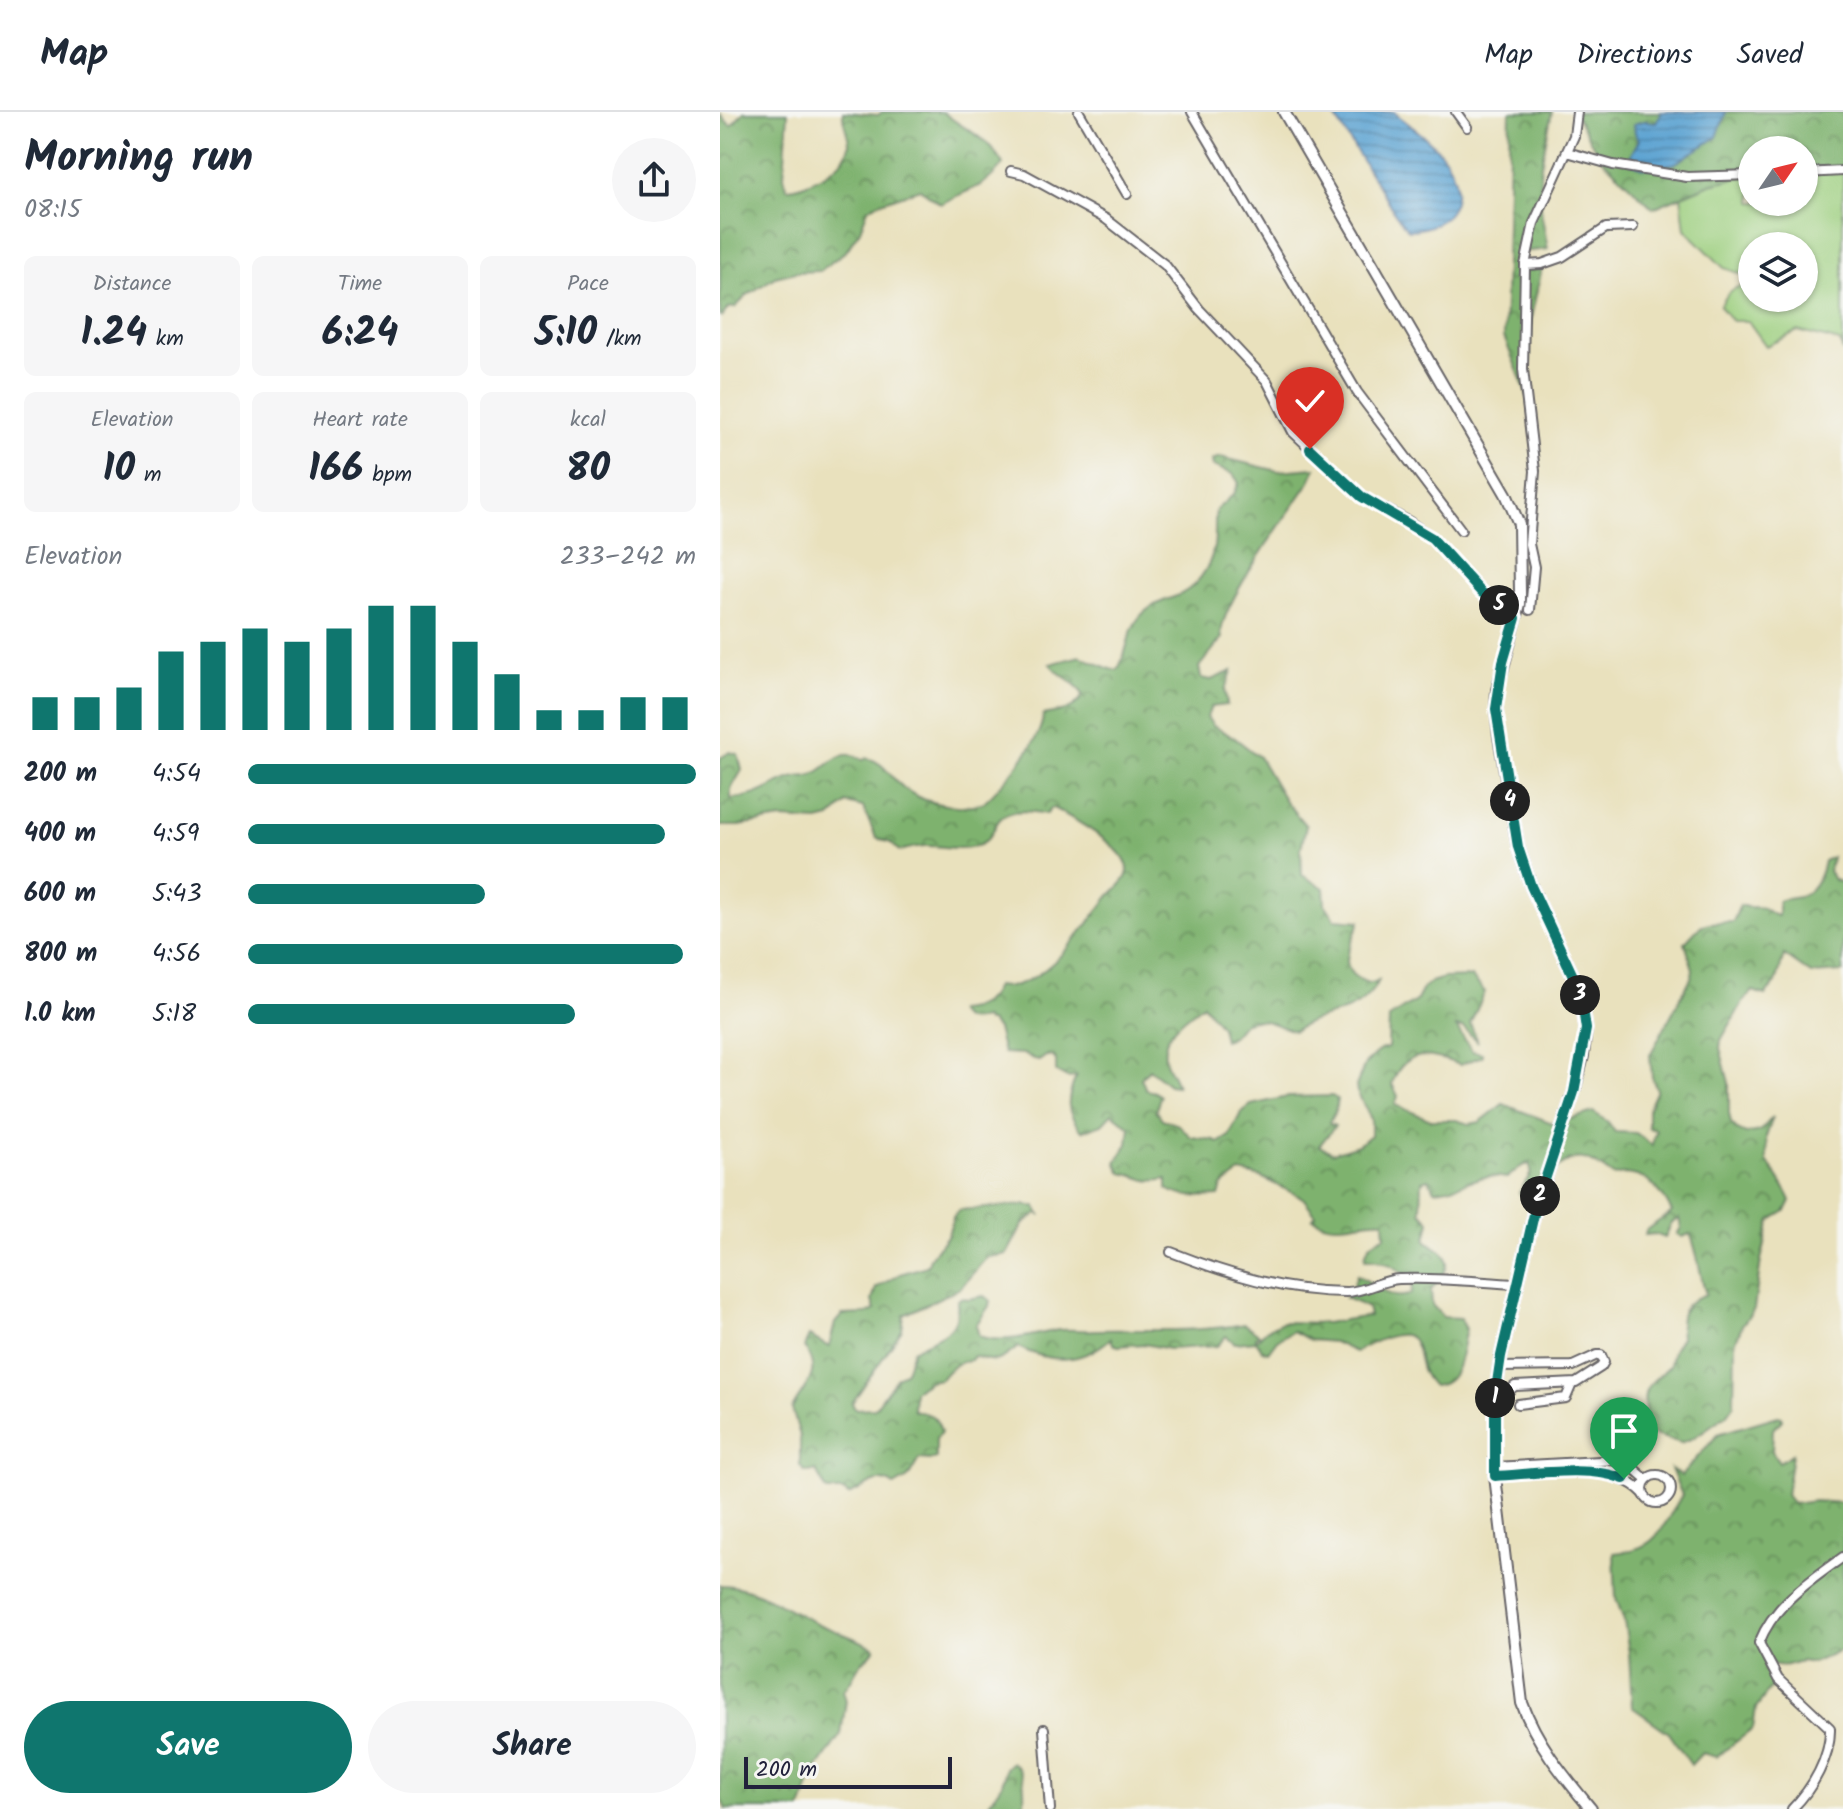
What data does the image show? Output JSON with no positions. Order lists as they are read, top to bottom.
{
  "scale_bar": "200 m",
  "north": "top right",
  "page": {
    "header": "Map",
    "nav": ["Map", "Directions", "Saved"],
    "heading": ["Morning run", "08:15"],
    "stats": [
      ["Distance", "1.24 km"],
      ["Time", "6:24"],
      ["Pace", "5:10 /km"],
      ["Elevation", "10 m"],
      ["Heart rate", "166 bpm"],
      ["kcal", "80"]
    ],
    "chart": ["Elevation", "233–242 m"],
    "pins": [
      "5",
      "4",
      "3",
      "2",
      "1"
    ],
    "list": [
      {
        "name": "200 m",
        "note": "4:54"
      },
      {
        "name": "400 m",
        "note": "4:59"
      },
      {
        "name": "600 m",
        "note": "5:43"
      },
      {
        "name": "800 m",
        "note": "4:56"
      },
      {
        "name": "1.0 km",
        "note": "5:18"
      }
    ],
    "buttons": ["Save", "Share"],
    "scale": "200 m"
  }
}
